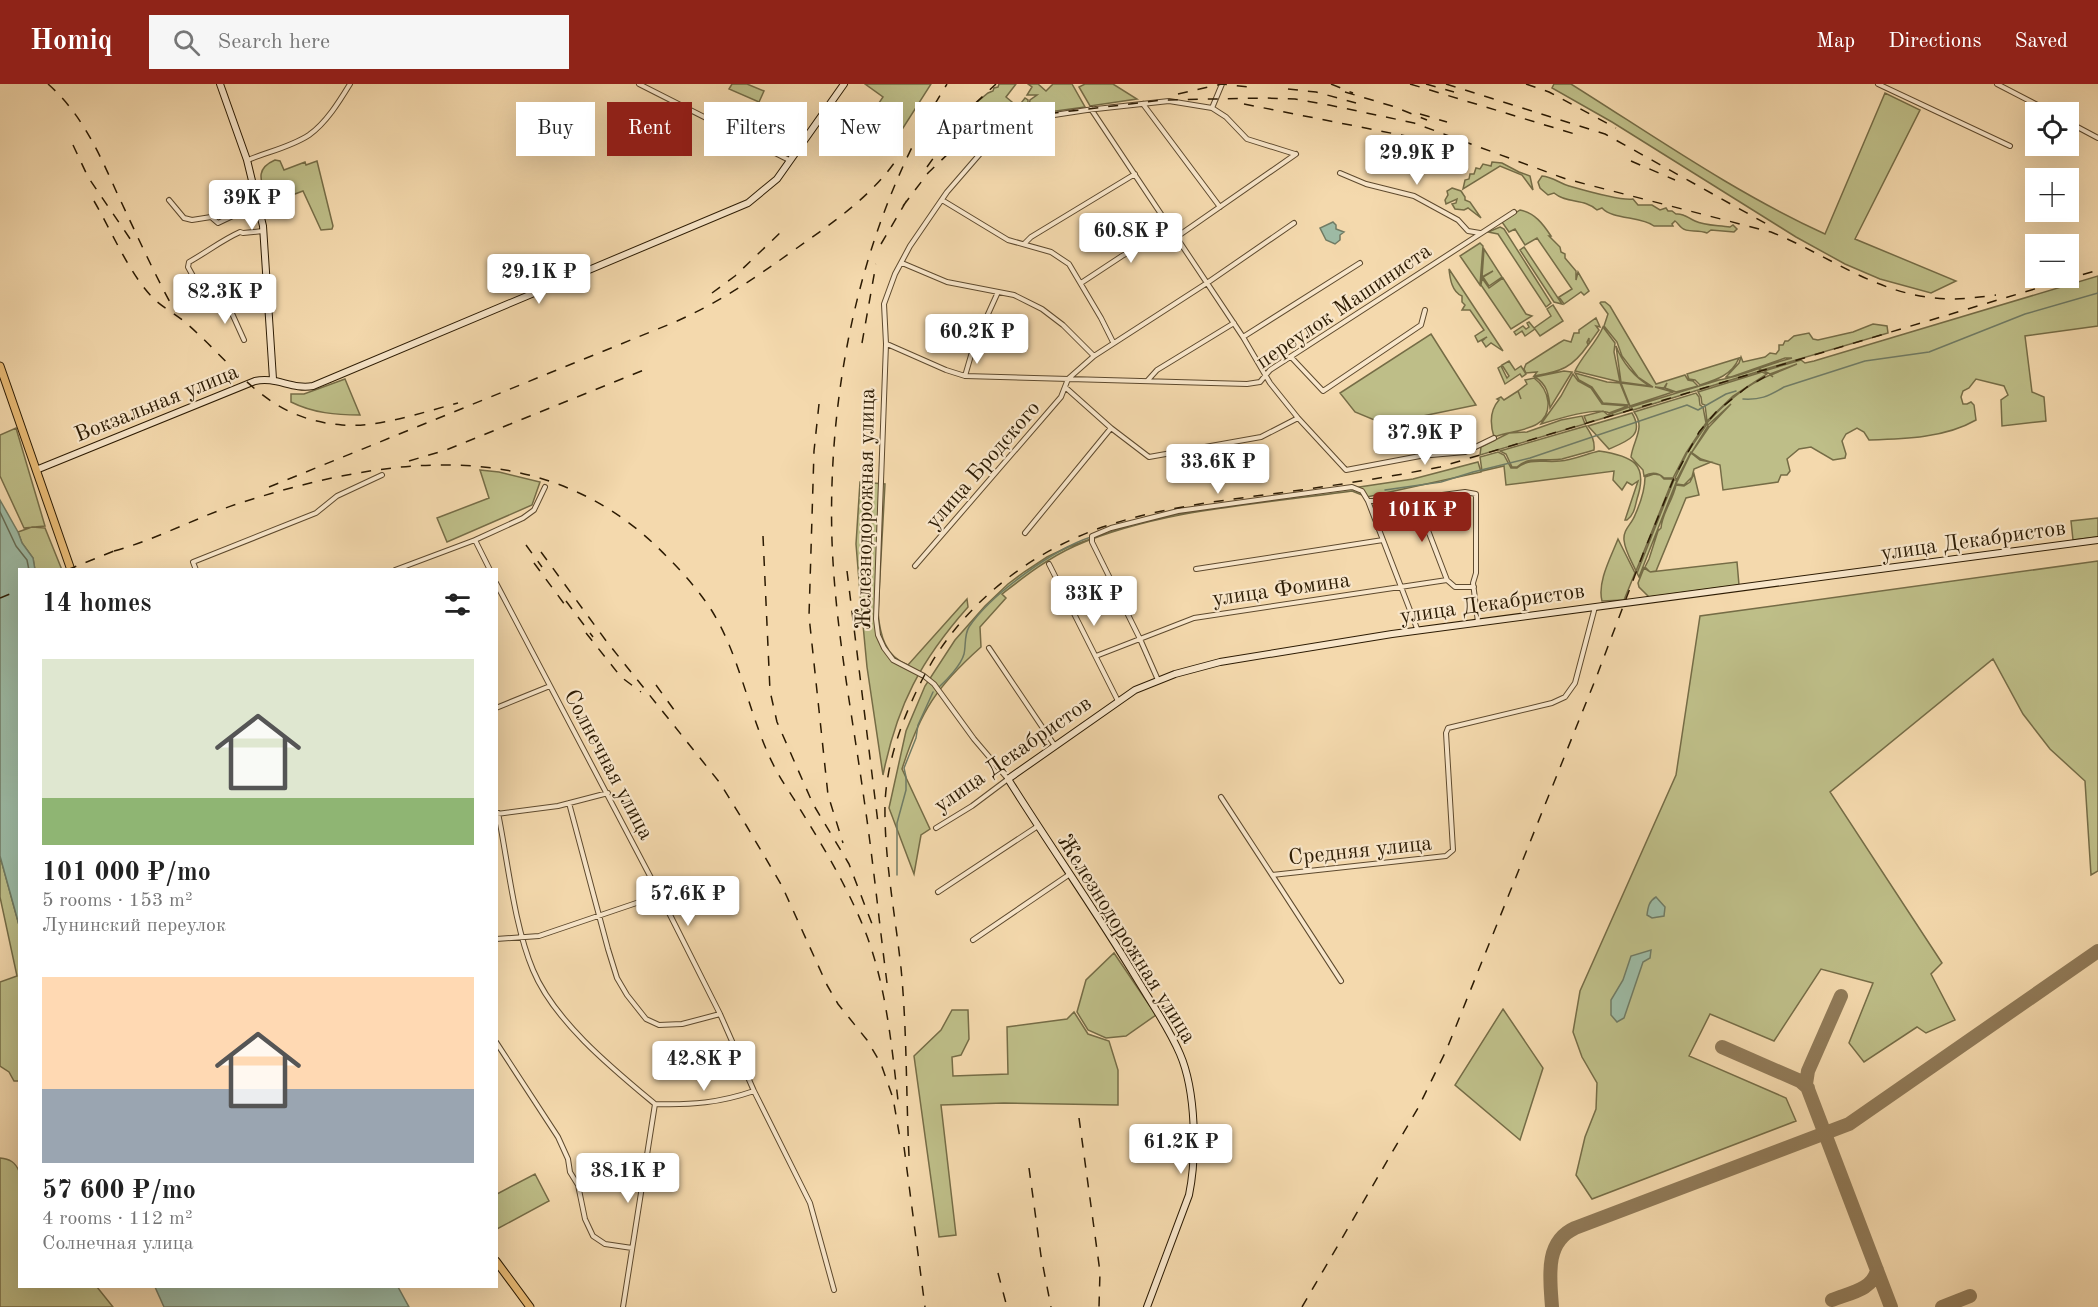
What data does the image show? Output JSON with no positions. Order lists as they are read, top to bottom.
{
  "streets": {
    "street": [
      "переулок Машиниста",
      "Вокзальная улица",
      "улица Бродского",
      "Железнодорожная улица",
      "улица Декабристов",
      "улица Фомина",
      "Солнечная улица",
      "Средняя улица"
    ]
  },
  "crossings": [
    ["переулок Машиниста", "улица Бродского"],
    ["Железнодорожная улица", "улица Декабристов"],
    ["улица Декабристов", "Средняя улица"]
  ],
  "page": {
    "header": "Homiq",
    "search": "Search here",
    "nav": ["Map", "Directions", "Saved"],
    "map_buttons": ["+", "−"],
    "chip": [
      "Buy",
      "Rent",
      "Filters",
      "New",
      "Apartment"
    ],
    "price": [
      "29.9K ₽",
      "39K ₽",
      "60.8K ₽",
      "29.1K ₽",
      "82.3K ₽",
      "60.2K ₽",
      "37.9K ₽",
      "33.6K ₽",
      "101K ₽",
      "33K ₽",
      "57.6K ₽",
      "42.8K ₽",
      "61.2K ₽",
      "38.1K ₽"
    ],
    "heading": "14 homes",
    "list": [
      {
        "name": "101 000 ₽/mo",
        "note": "5 rooms · 153 m² · Лунинский переулок"
      },
      {
        "name": "57 600 ₽/mo",
        "note": "4 rooms · 112 m² · Солнечная улица"
      }
    ]
  }
}
